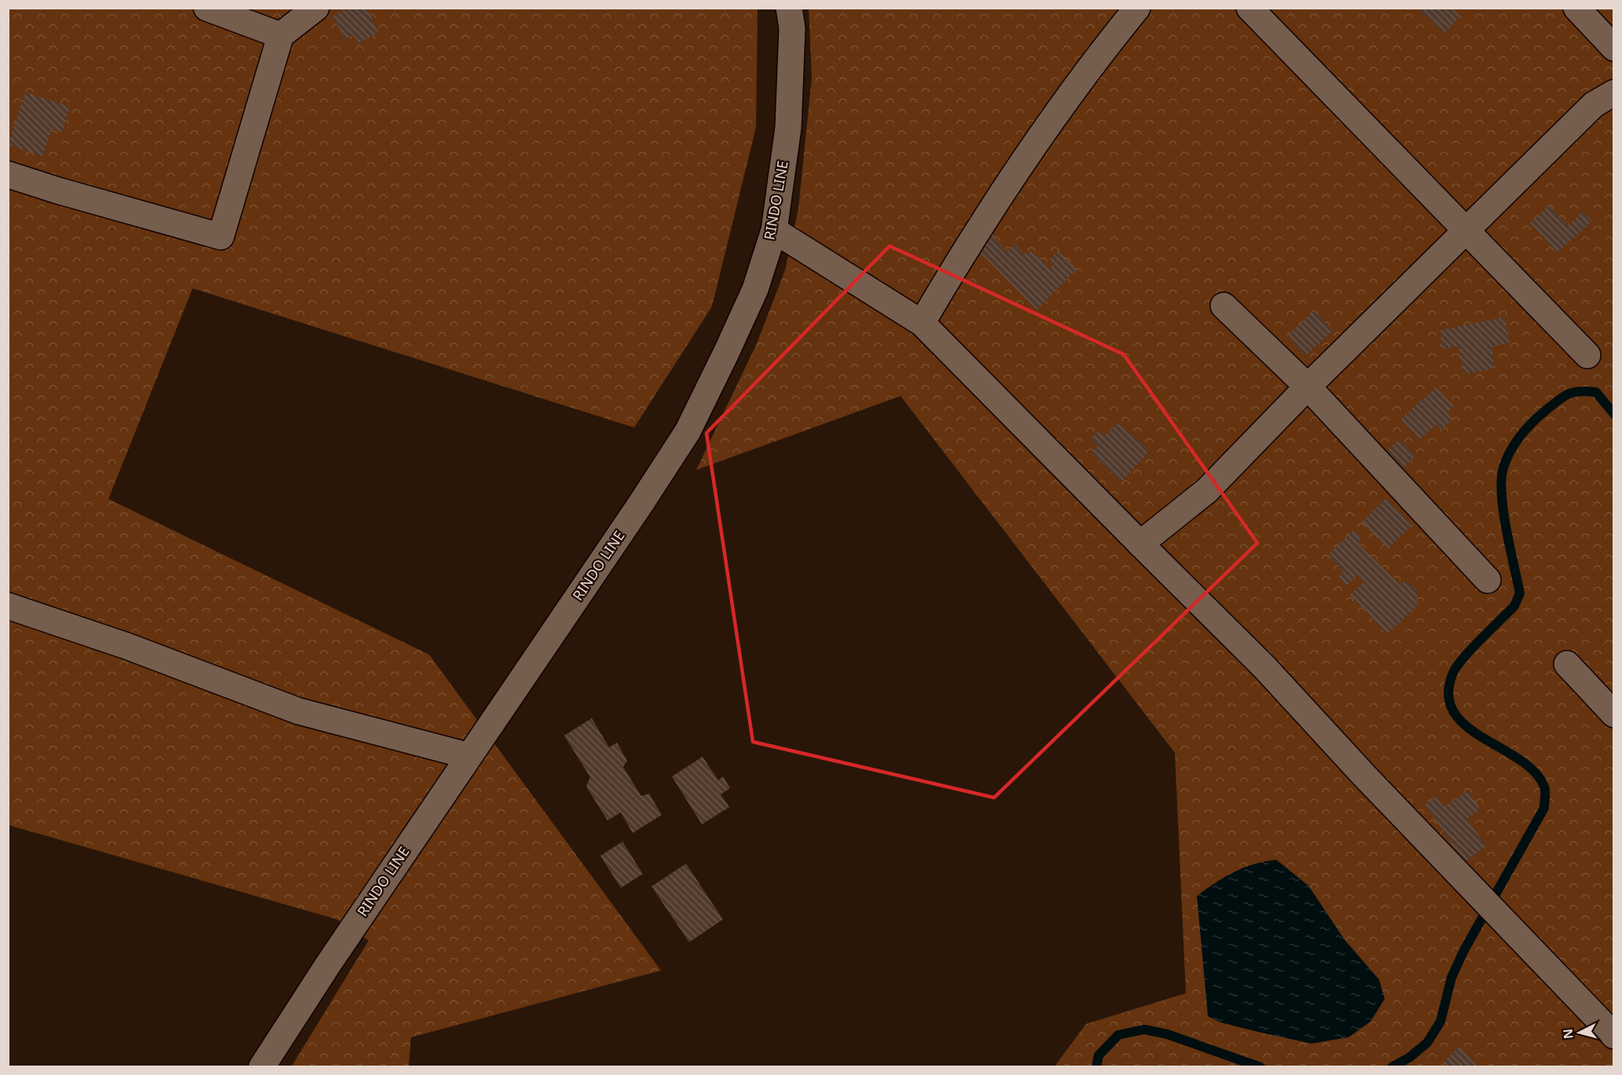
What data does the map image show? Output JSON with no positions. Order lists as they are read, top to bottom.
{
  "streets": {
    "street": ["RINDO LINE"]
  },
  "north": "left"
}
